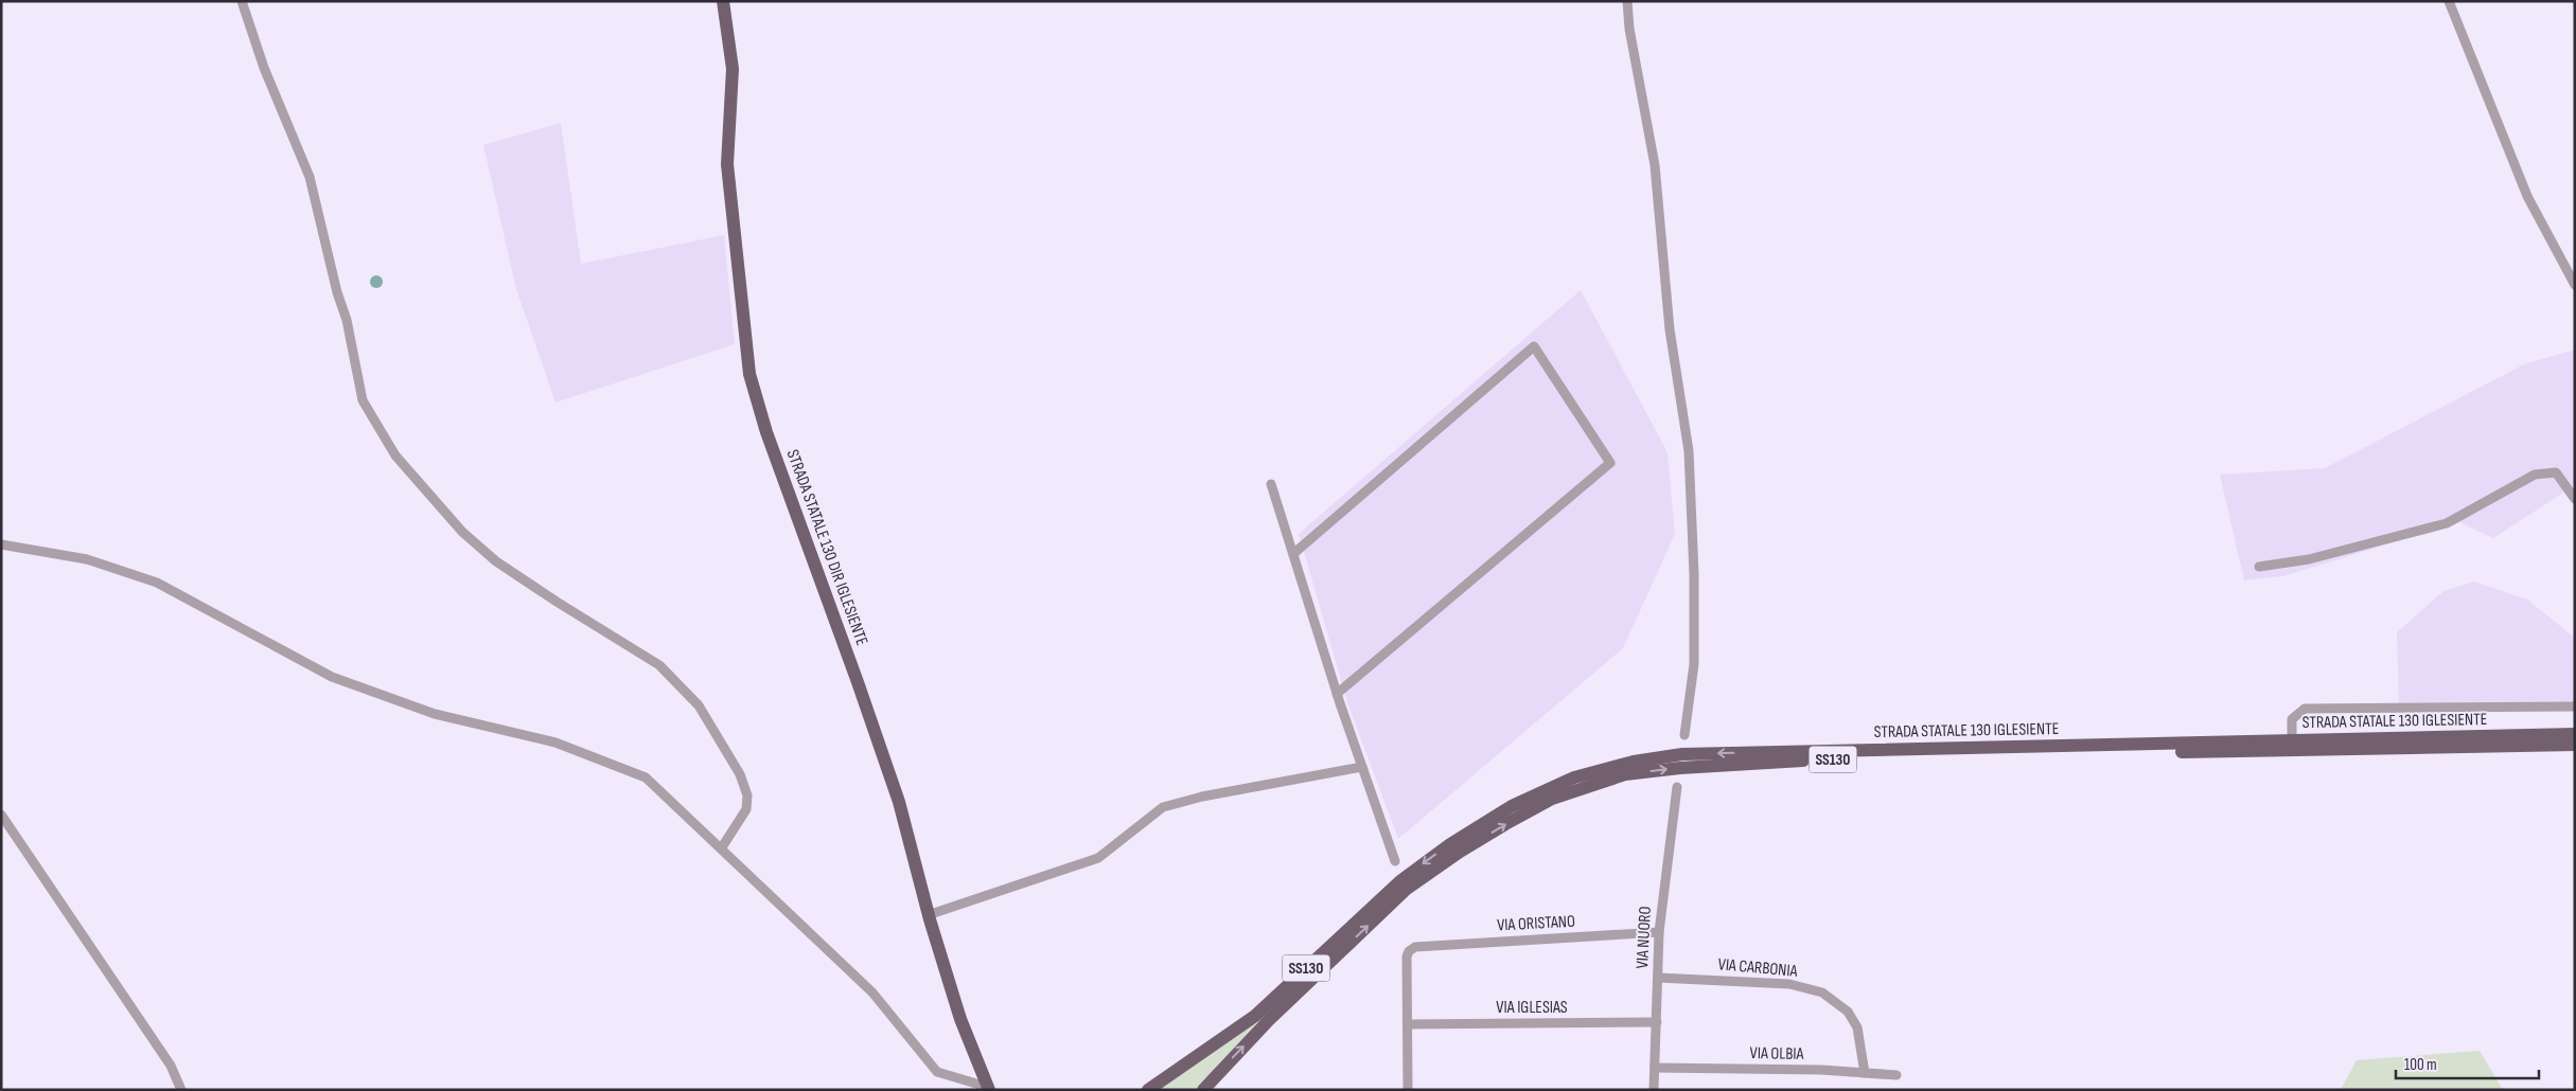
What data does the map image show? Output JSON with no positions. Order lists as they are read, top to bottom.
{
  "streets": {
    "main road": ["STRADA STATALE 130 DIR IGLESIENTE", "STRADA STATALE 130 IGLESIENTE", "SS130"],
    "street": [
      "VIA ORISTANO",
      "VIA NUORO",
      "VIA CARBONIA",
      "VIA IGLESIAS",
      "VIA OLBIA"
    ]
  },
  "crossings": [
    ["VIA ORISTANO", "VIA NUORO"],
    ["VIA ORISTANO", "VIA IGLESIAS"],
    ["VIA NUORO", "VIA CARBONIA"],
    ["VIA NUORO", "VIA IGLESIAS"],
    ["VIA NUORO", "VIA OLBIA"],
    ["VIA CARBONIA", "VIA OLBIA"]
  ],
  "scale_bar": "100 m"
}
